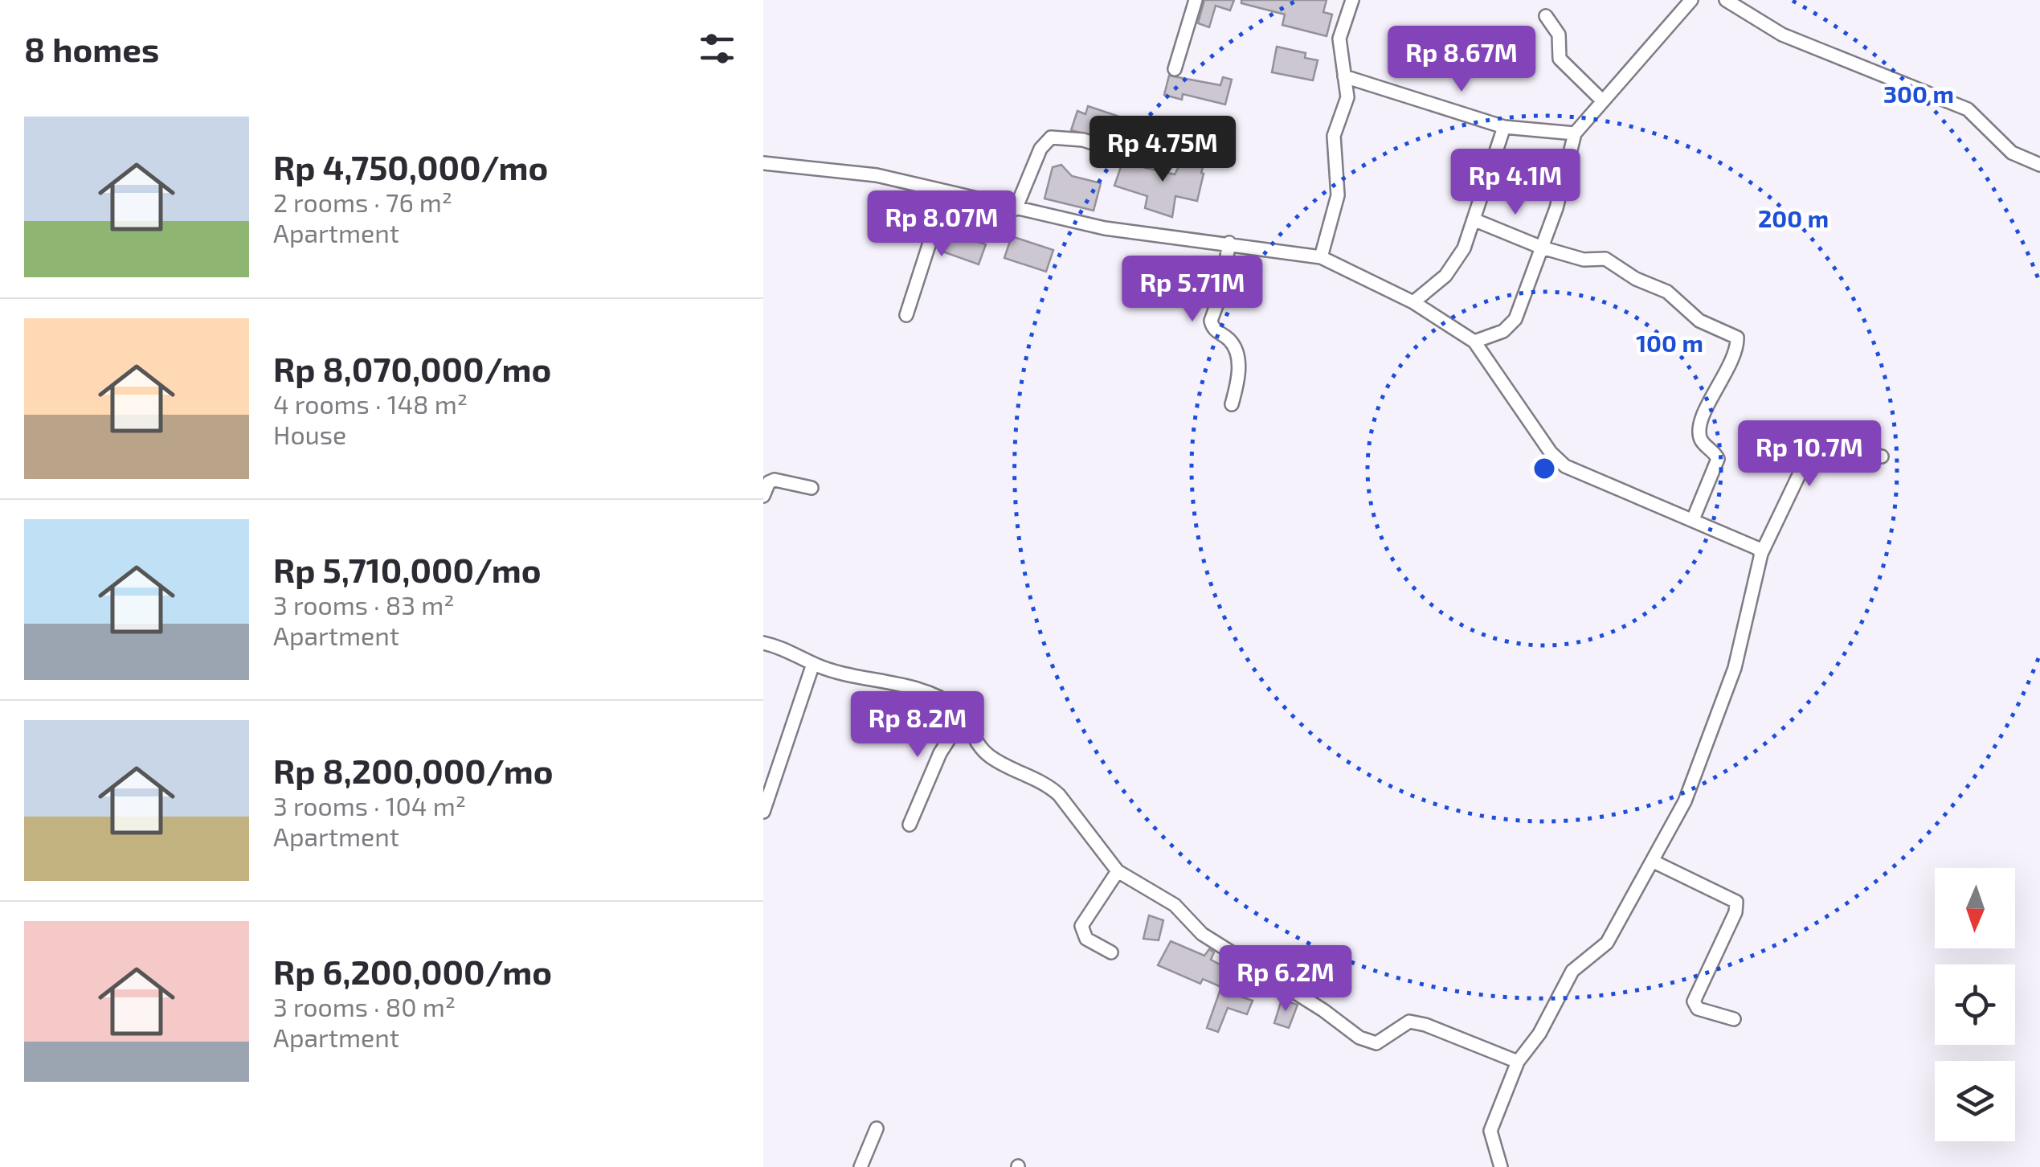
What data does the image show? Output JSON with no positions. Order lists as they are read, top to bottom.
{
  "north": "bottom",
  "page": {
    "heading": "8 homes",
    "price": [
      "Rp 8.67M",
      "Rp 4.75M",
      "Rp 4.1M",
      "Rp 8.07M",
      "Rp 5.71M",
      "Rp 10.7M",
      "Rp 8.2M",
      "Rp 6.2M"
    ],
    "list": [
      {
        "name": "Rp 4,750,000/mo",
        "note": "2 rooms · 76 m² · Apartment"
      },
      {
        "name": "Rp 8,070,000/mo",
        "note": "4 rooms · 148 m² · House"
      },
      {
        "name": "Rp 5,710,000/mo",
        "note": "3 rooms · 83 m² · Apartment"
      },
      {
        "name": "Rp 8,200,000/mo",
        "note": "3 rooms · 104 m² · Apartment"
      },
      {
        "name": "Rp 6,200,000/mo",
        "note": "3 rooms · 80 m² · Apartment"
      }
    ]
  },
  "rings": ["300 m", "200 m", "100 m"]
}
